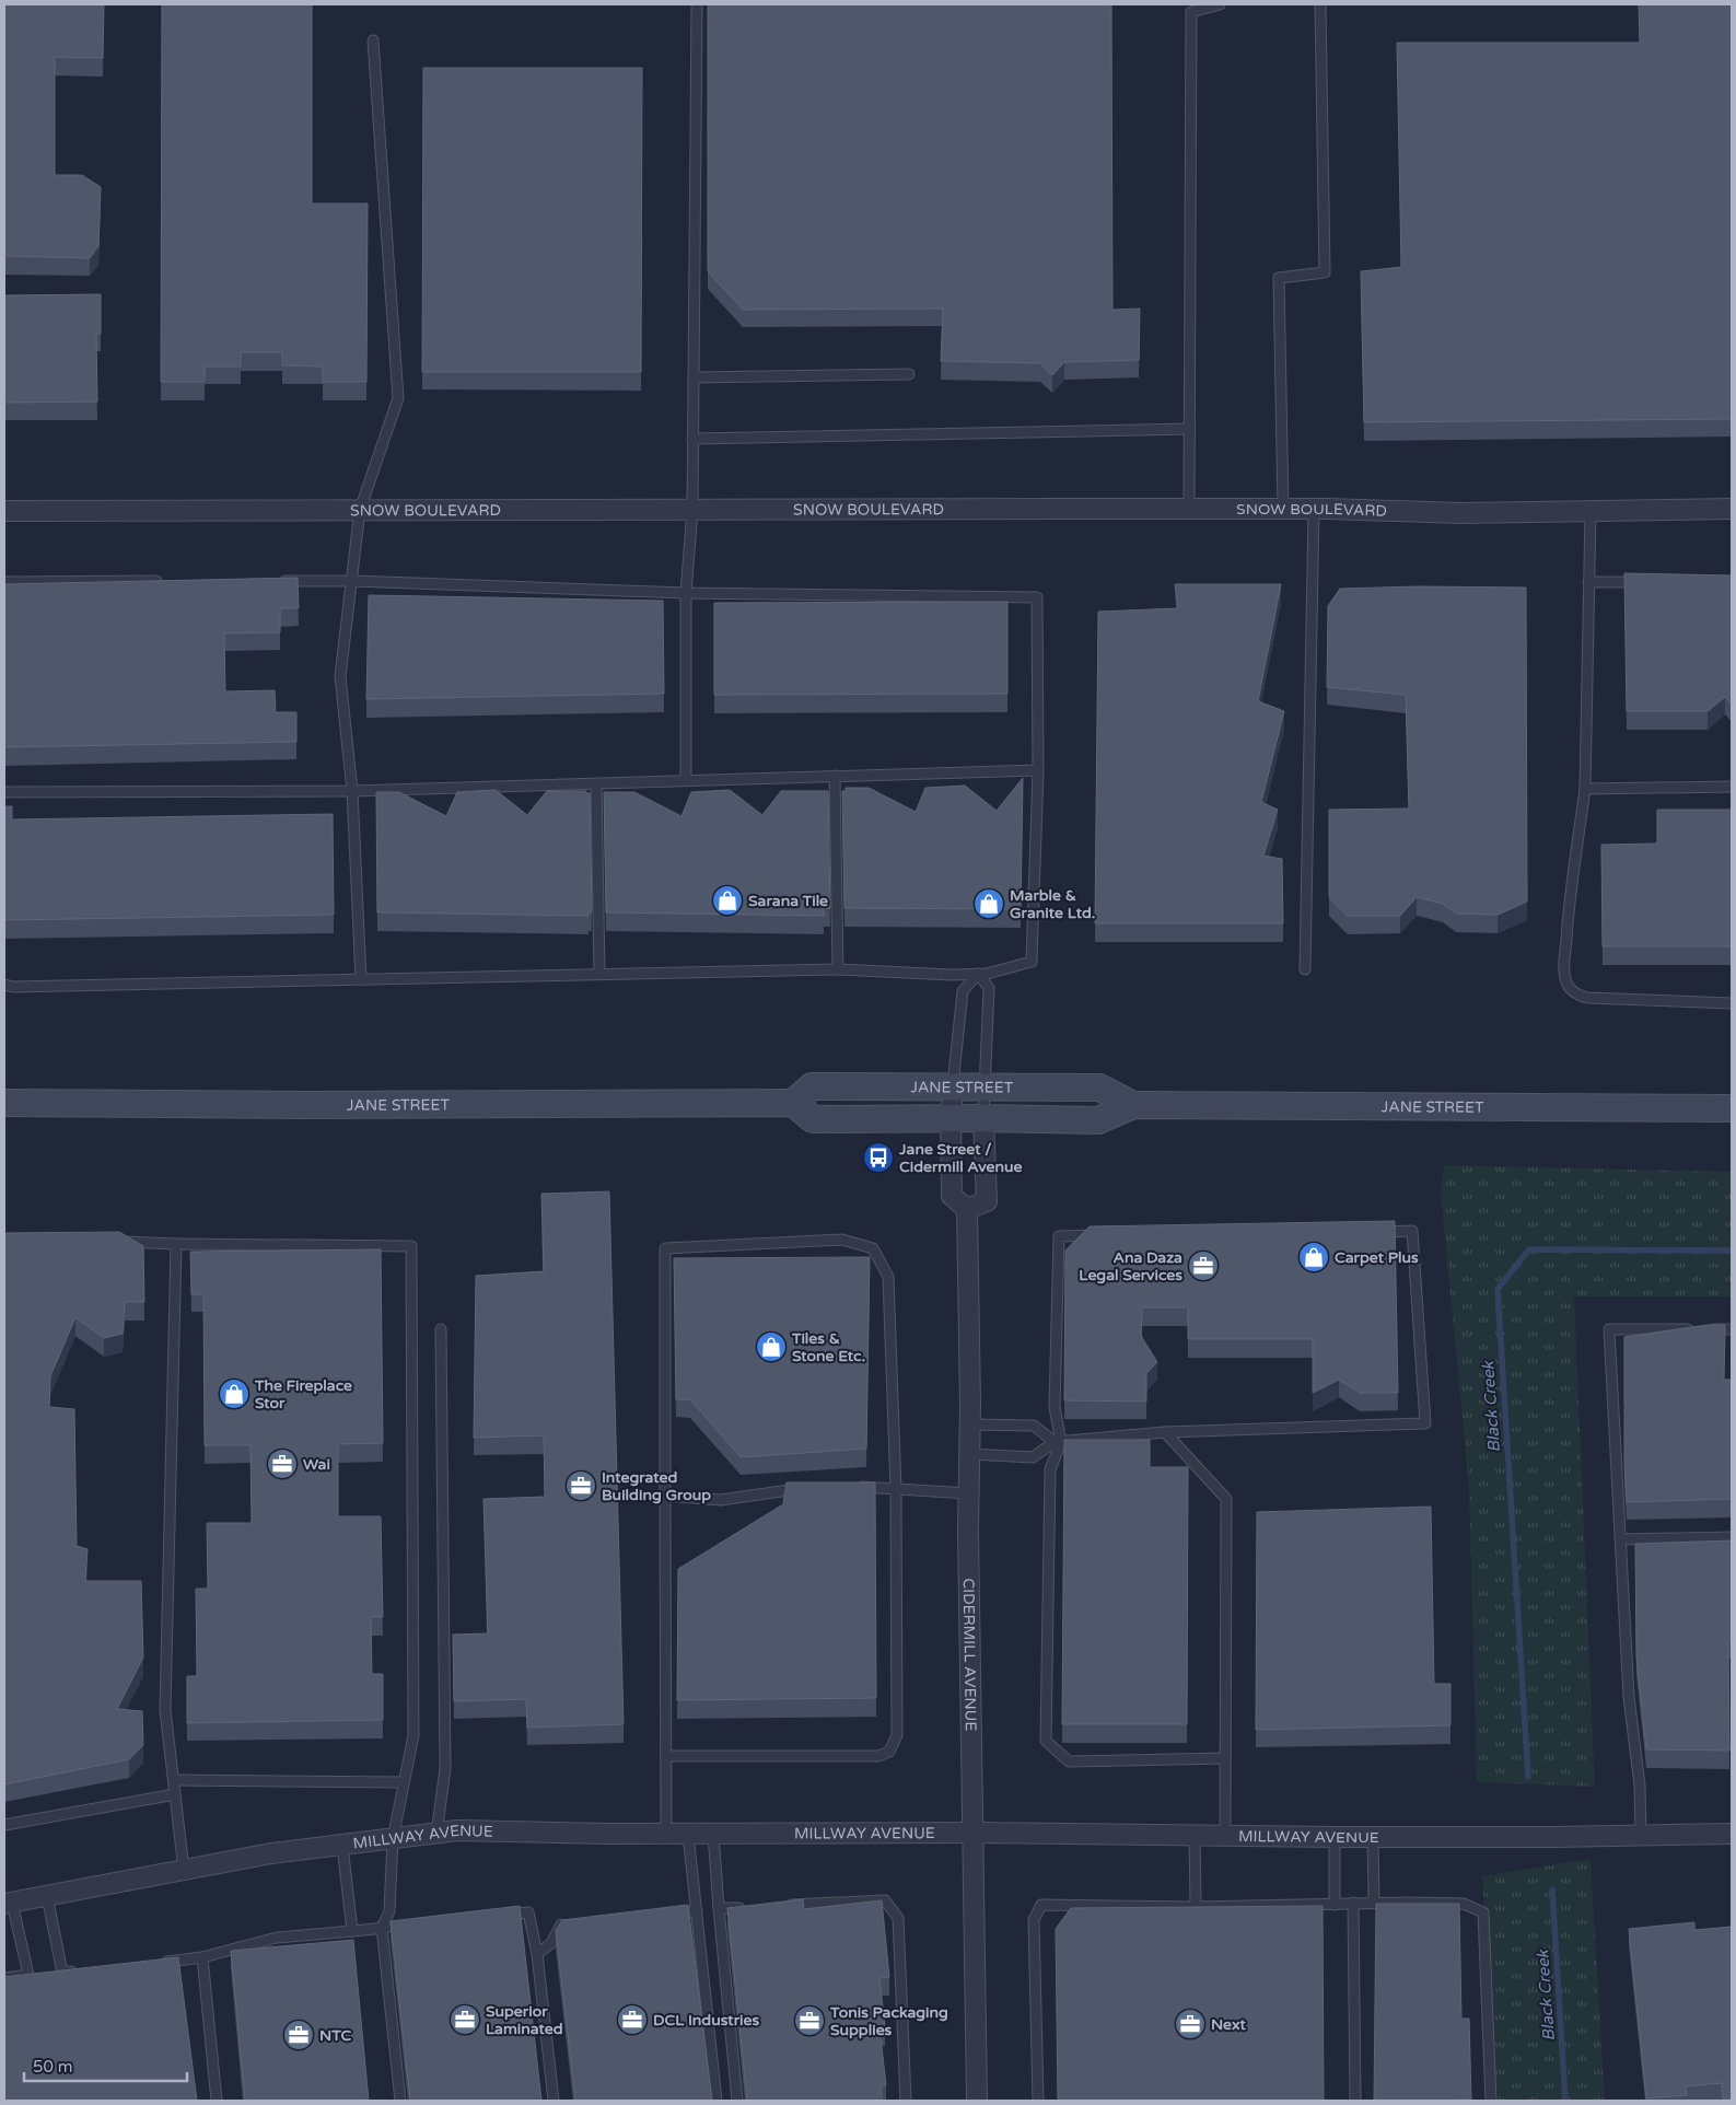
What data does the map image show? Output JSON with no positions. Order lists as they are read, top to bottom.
{
  "streets": {
    "main road": ["JANE STREET"],
    "street": ["SNOW BOULEVARD", "CIDERMILL AVENUE", "MILLWAY AVENUE"]
  },
  "crossings": [
    ["CIDERMILL AVENUE", "MILLWAY AVENUE"]
  ],
  "water": ["Black Creek"],
  "places": {
    "shop": [
      "Sarana Tile",
      "Marble & Granite Ltd.",
      "Carpet Plus",
      "Tiles & Stone Etc.",
      "The Fireplace Stor"
    ],
    "bus stop": ["Jane Street / Cidermill Avenue"],
    "office": [
      "Ana Daza Legal Services",
      "Wai",
      "Integrated Building Group",
      "Superior Laminated",
      "DCL Industries",
      "Tonis Packaging Supplies",
      "Next",
      "NTC"
    ]
  },
  "scale_bar": "50 m"
}
